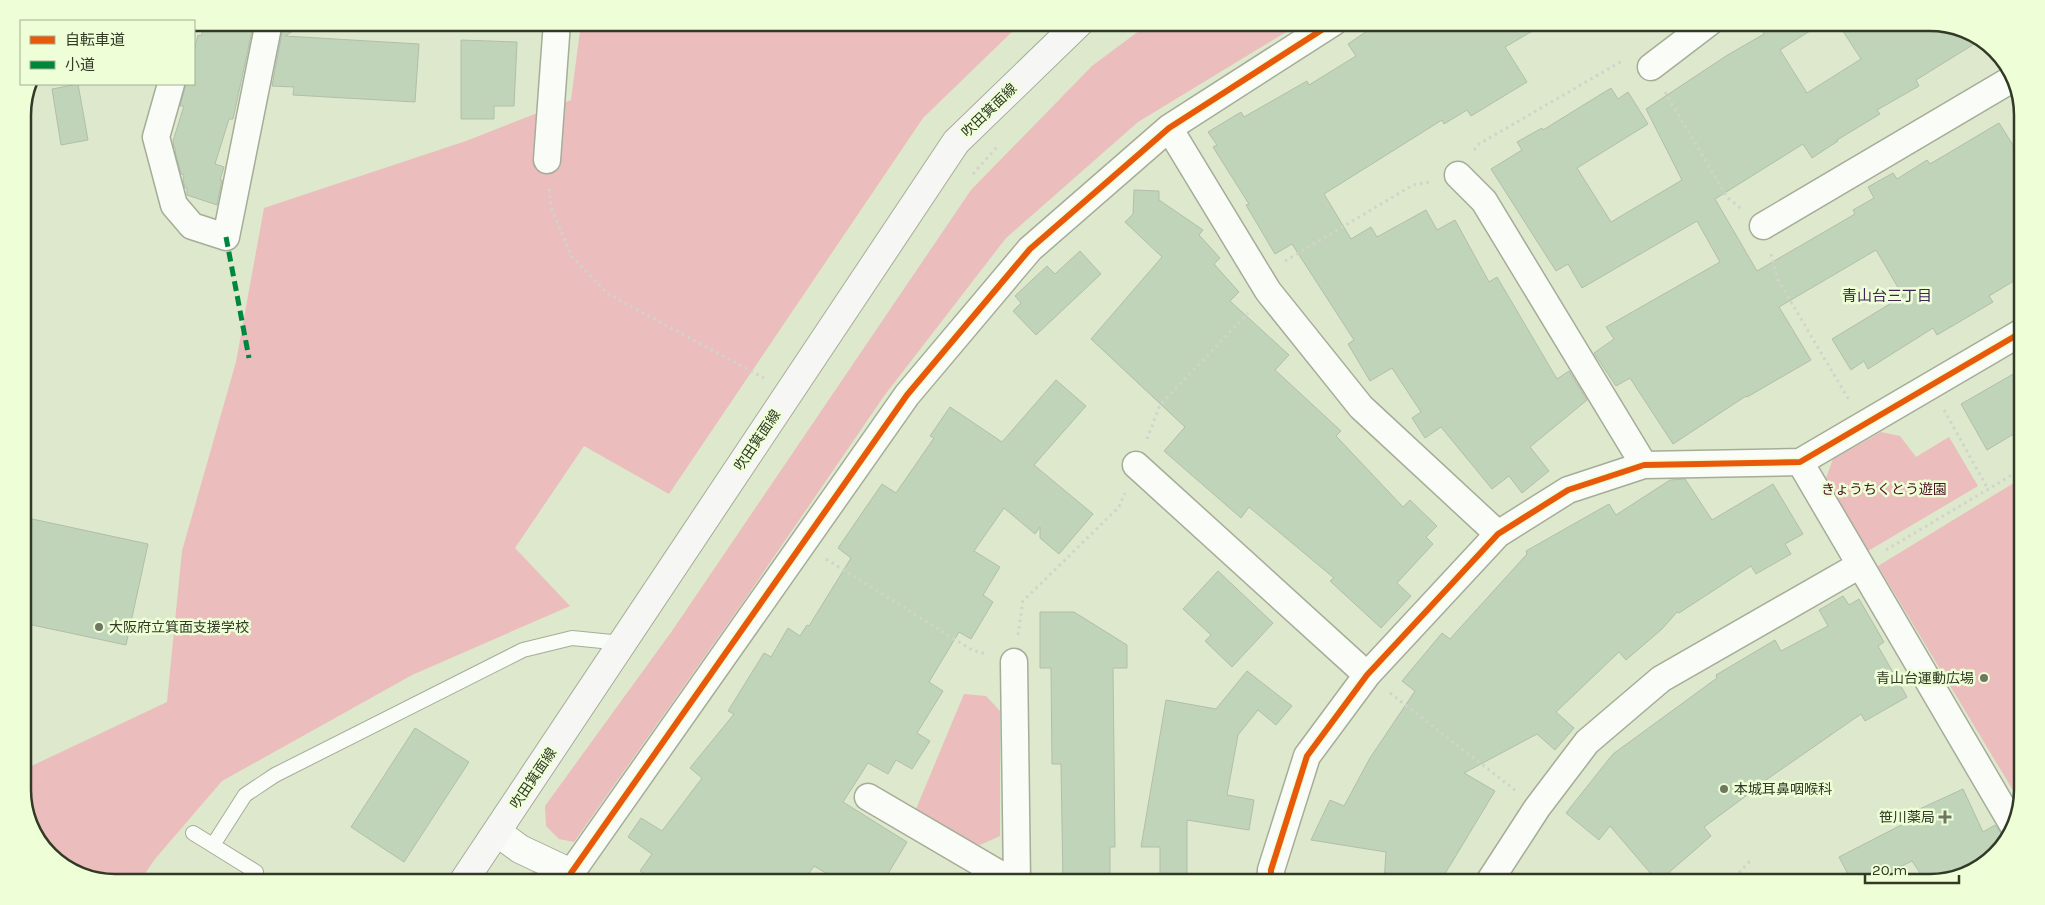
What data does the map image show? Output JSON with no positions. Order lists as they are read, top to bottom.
{
  "streets": {
    "main road": ["吹田箕面線"]
  },
  "districts": ["青山台三丁目"],
  "parks": ["きょうちくとう遊園"],
  "places": {
    "other": ["大阪府立箕面支援学校", "青山台運動広場", "本城耳鼻咽喉科"],
    "health": ["笹川薬局"]
  },
  "legend": ["自転車道", "小道"],
  "scale_bar": "20 m"
}
